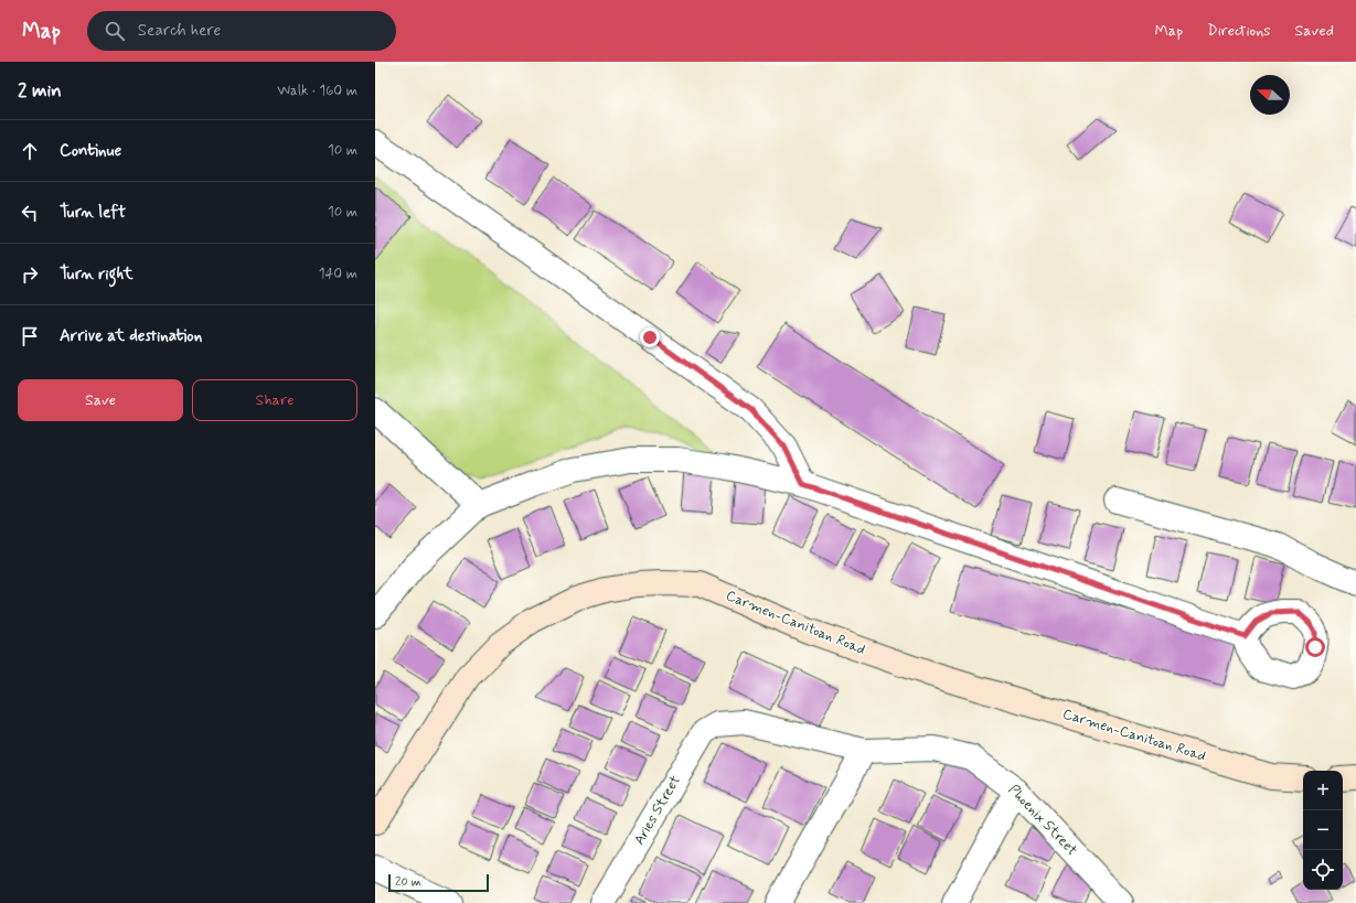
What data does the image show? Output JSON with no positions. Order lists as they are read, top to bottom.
{
  "streets": {
    "main road": ["Carmen-Canitoan Road"],
    "street": ["Aries Street", "Phoenix Street"]
  },
  "crossings": [
    ["Aries Street", "Phoenix Street"]
  ],
  "scale_bar": "20 m",
  "north": "left",
  "page": {
    "header": "Map",
    "search": "Search here",
    "nav": ["Map", "Directions", "Saved"],
    "heading": ["2 min", "Walk · 160 m"],
    "list": [
      ["Continue", "10 m"],
      ["Turn left", "10 m"],
      ["Turn right", "140 m"],
      "Arrive at destination"
    ],
    "buttons": ["Save", "Share"],
    "map_buttons": ["+", "−"],
    "scale": "20 m"
  }
}
